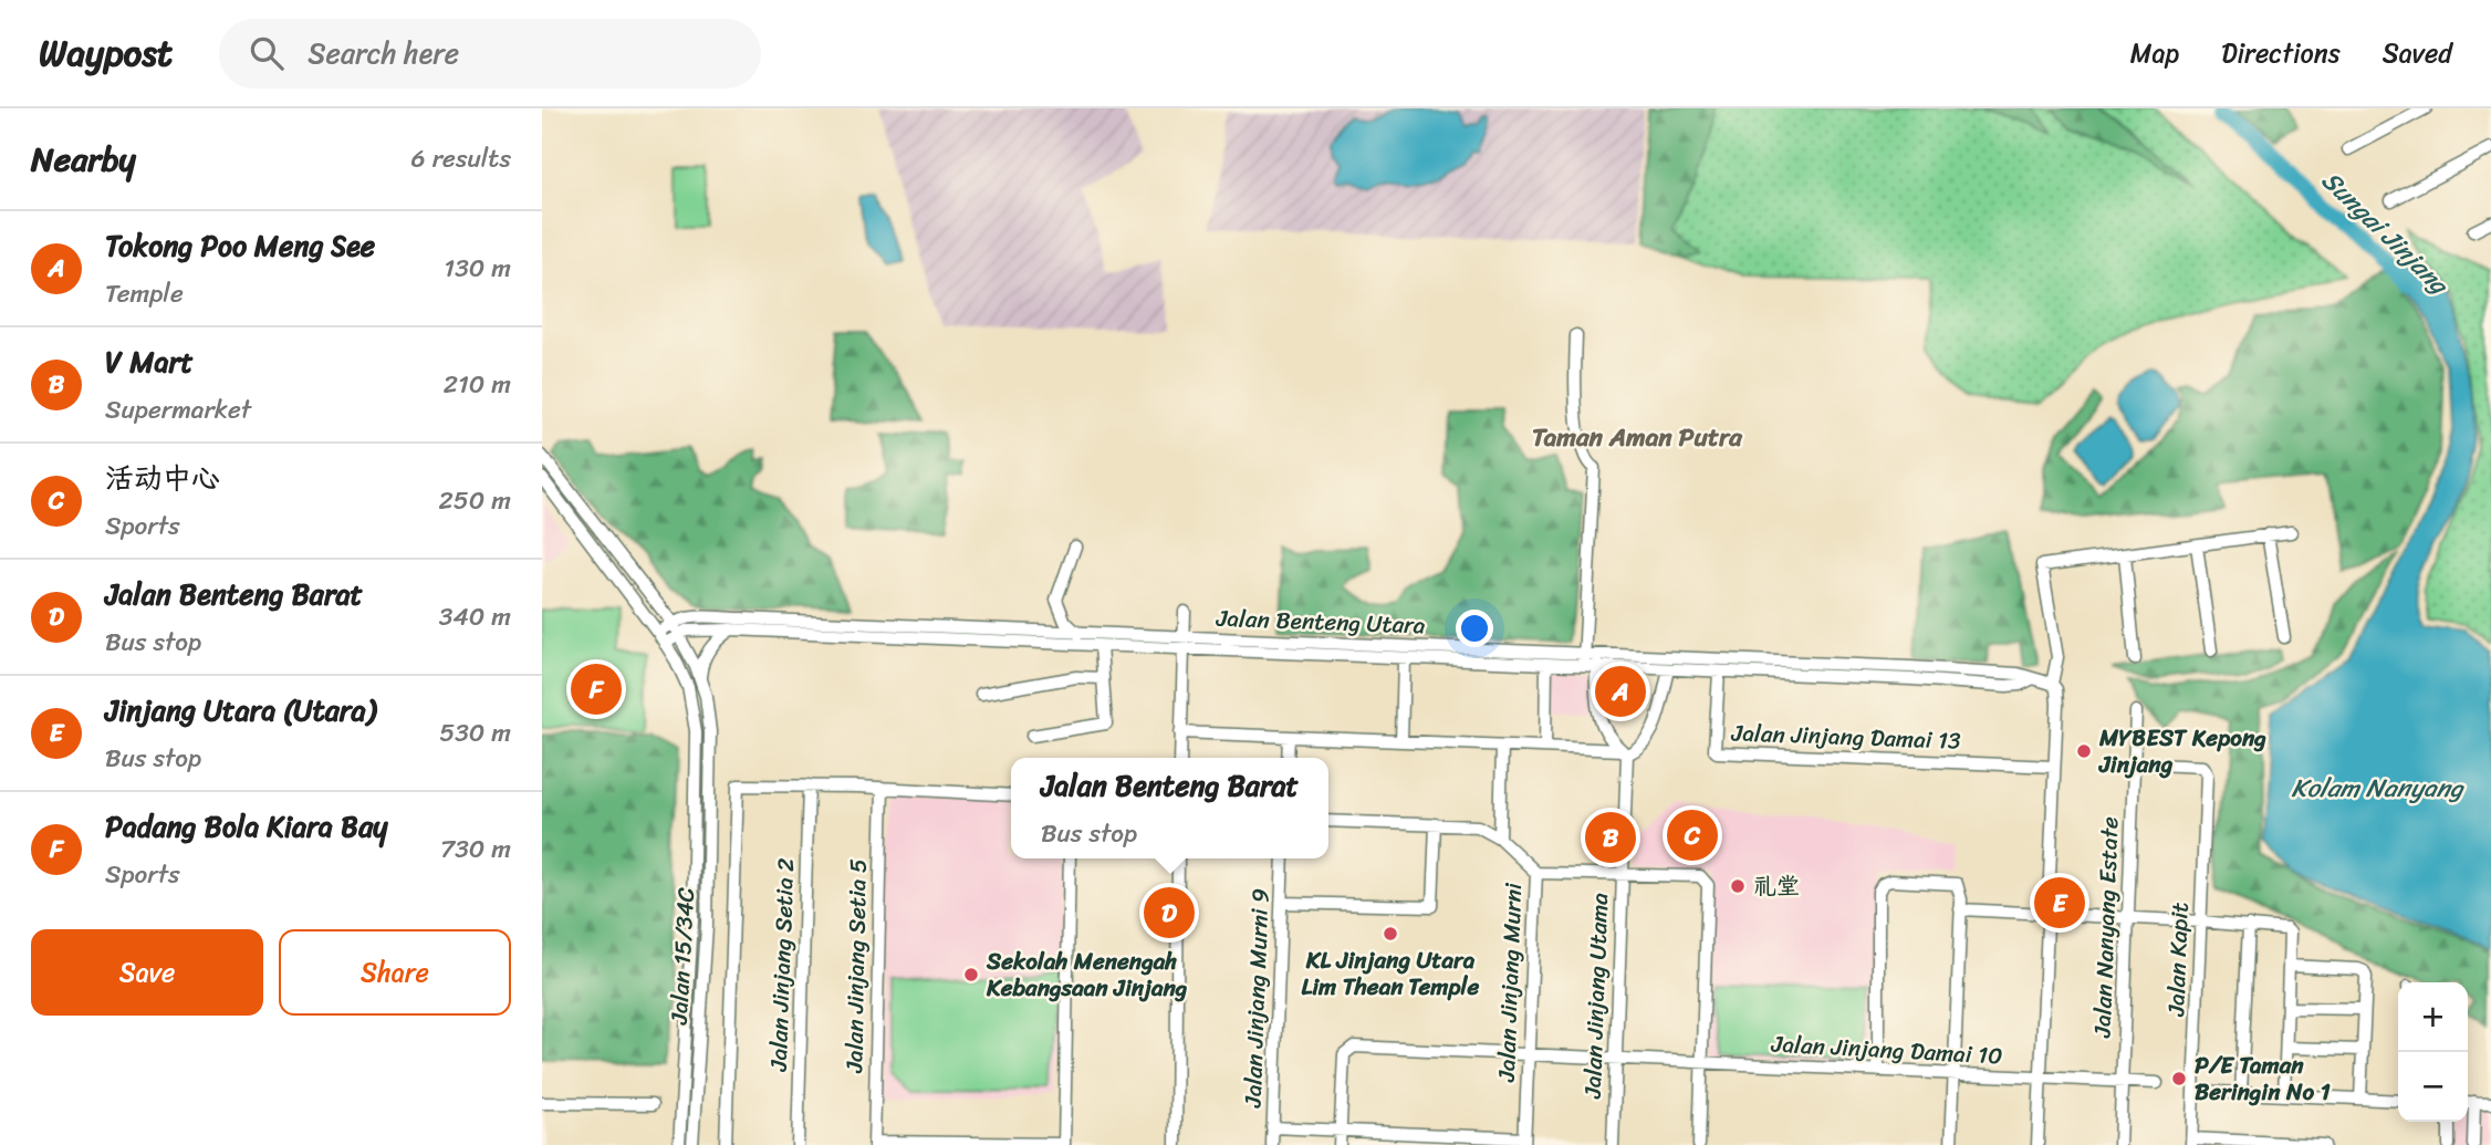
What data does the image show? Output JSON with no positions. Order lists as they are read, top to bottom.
{
  "streets": {
    "street": [
      "Jalan Benteng Utara",
      "Jalan Jinjang Damai 13",
      "Jalan Nanyang Estate",
      "Jalan 15/34C",
      "Jalan Kapit",
      "Jalan Jinjang Setia 2",
      "Jalan Jinjang Setia 5",
      "Jalan Jinjang Murni",
      "Jalan Jinjang Utama",
      "Jalan Jinjang Murni 9",
      "Jalan Jinjang Damai 10"
    ]
  },
  "crossings": [
    ["Jalan Benteng Utara", "Jalan Jinjang Damai 13"],
    ["Jalan Benteng Utara", "Jalan 15/34C"],
    ["Jalan Nanyang Estate", "Jalan Kapit"],
    ["Jalan Nanyang Estate", "Jalan Jinjang Damai 10"],
    ["Jalan Jinjang Murni", "Jalan Jinjang Damai 10"],
    ["Jalan Jinjang Utama", "Jalan Jinjang Damai 10"]
  ],
  "districts": ["Taman Aman Putra"],
  "water": ["Sungai Jinjang", "Kolam Nanyang"],
  "places": [
    "MYBEST Kepong Jinjang",
    "礼堂",
    "KL Jinjang Utara Lim Thean Temple",
    "Sekolah Menengah Kebangsaan Jinjang",
    "P/E Taman Beringin No 1"
  ],
  "page": {
    "header": "Waypost",
    "search": "Search here",
    "nav": ["Map", "Directions", "Saved"],
    "heading": ["Nearby", "6 results"],
    "list": [
      {
        "mark": "A",
        "name": "Tokong Poo Meng See",
        "note": "Temple",
        "value": "130 m"
      },
      {
        "mark": "B",
        "name": "V Mart",
        "note": "Supermarket",
        "value": "210 m"
      },
      {
        "mark": "C",
        "name": "活动中心",
        "note": "Sports",
        "value": "250 m"
      },
      {
        "mark": "D",
        "name": "Jalan Benteng Barat",
        "note": "Bus stop",
        "value": "340 m"
      },
      {
        "mark": "E",
        "name": "Jinjang Utara (Utara)",
        "note": "Bus stop",
        "value": "530 m"
      },
      {
        "mark": "F",
        "name": "Padang Bola Kiara Bay",
        "note": "Sports",
        "value": "730 m"
      }
    ],
    "pins": [
      "F",
      "A",
      "C",
      "B",
      "E",
      "D"
    ],
    "popup": ["Jalan Benteng Barat", "Bus stop"],
    "buttons": ["Save", "Share"],
    "map_buttons": ["+", "−"]
  }
}
